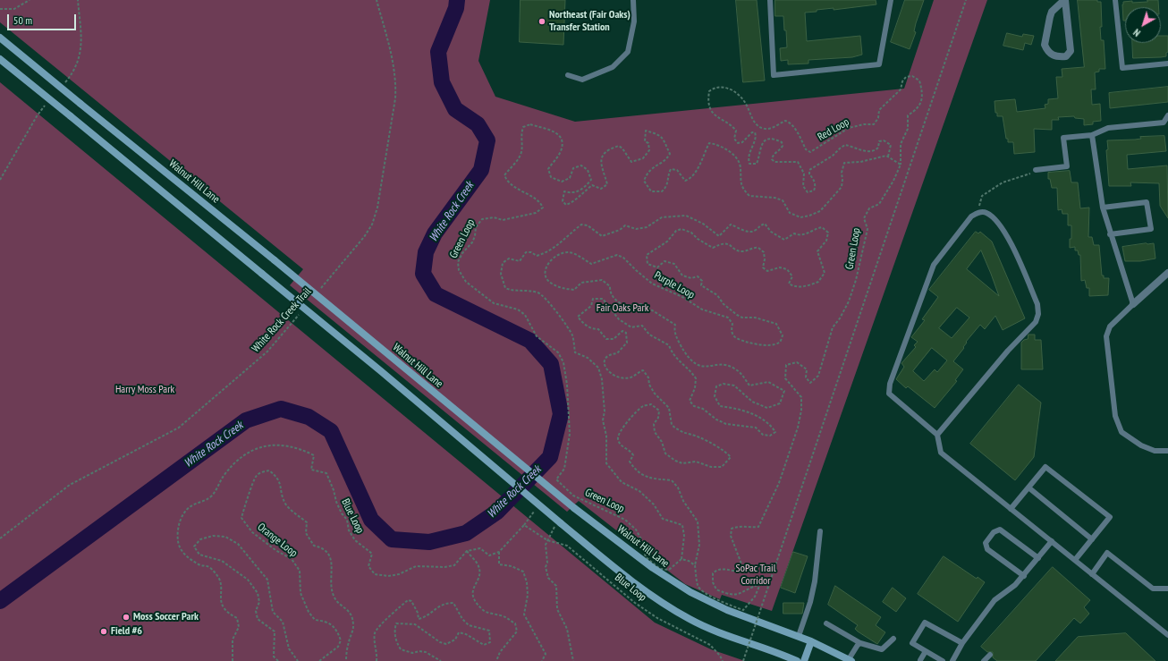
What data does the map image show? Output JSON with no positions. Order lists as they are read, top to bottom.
{
  "streets": {
    "main road": ["Walnut Hill Lane"],
    "path": [
      "Red Loop",
      "Green Loop",
      "Purple Loop",
      "White Rock Creek Trail",
      "Blue Loop",
      "Orange Loop"
    ]
  },
  "crossings": [
    ["Red Loop", "Green Loop"],
    ["Green Loop", "Purple Loop"]
  ],
  "water": ["White Rock Creek"],
  "parks": ["Fair Oaks Park", "Harry Moss Park", "SoPac Trail Corridor"],
  "places": ["Northeast (Fair Oaks) Transfer Station", "Moss Soccer Park", "Field #6"],
  "scale_bar": "50 m",
  "north": "bottom left"
}
